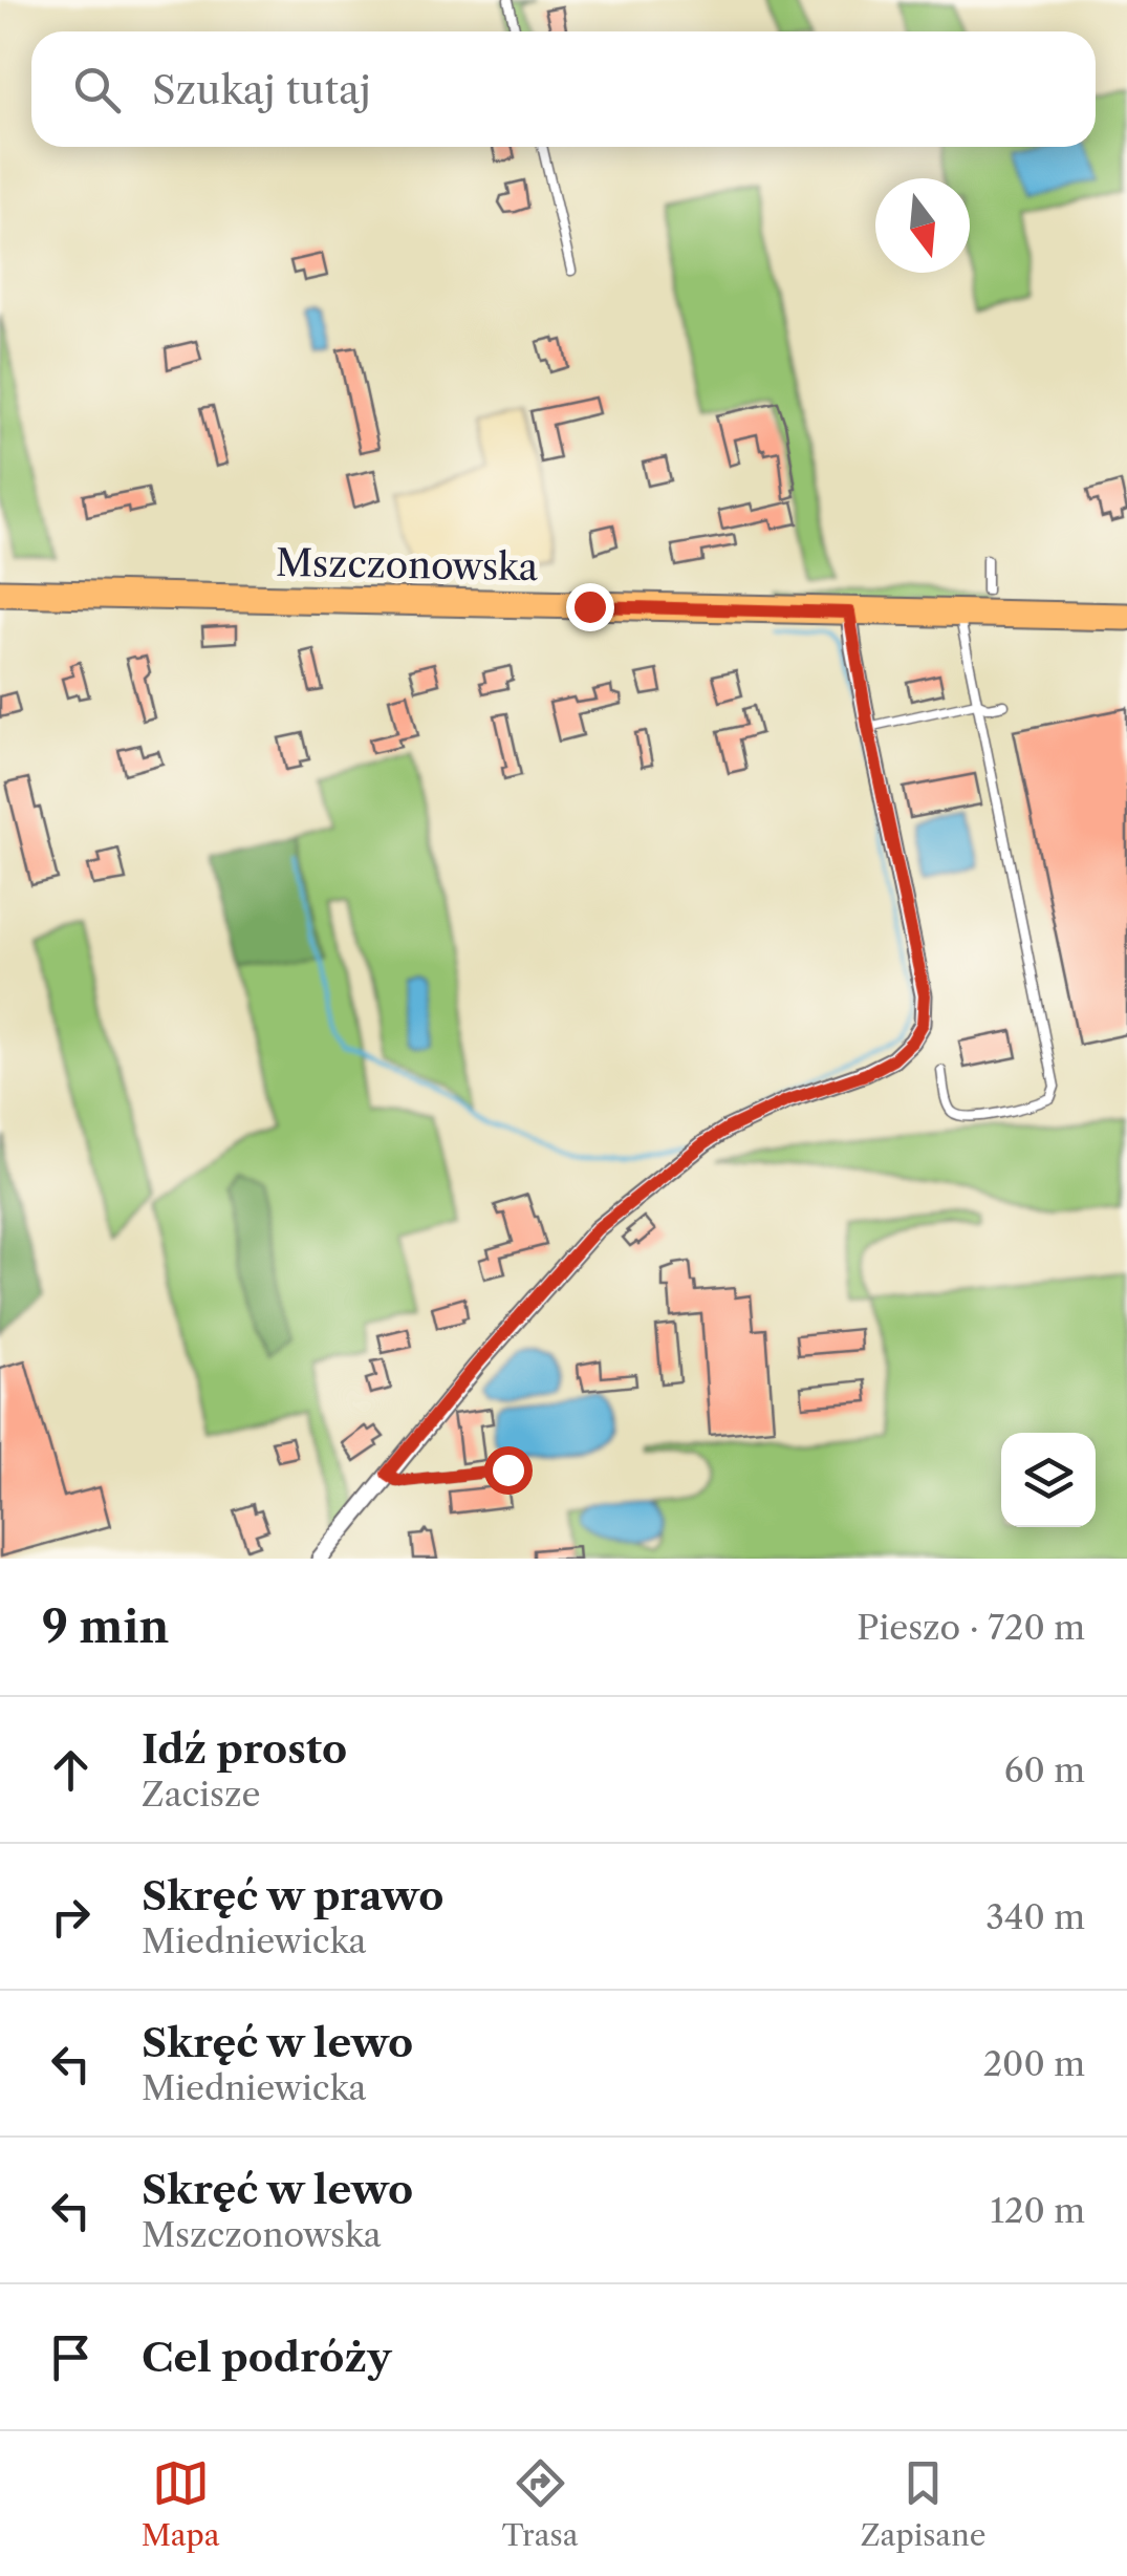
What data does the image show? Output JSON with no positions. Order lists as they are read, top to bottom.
{
  "streets": {
    "main road": ["Mszczonowska"]
  },
  "north": "bottom",
  "page": {
    "search": "Szukaj tutaj",
    "heading": ["9 min", "Pieszo · 720 m"],
    "list": [
      ["Idź prosto", "Zacisze", "60 m"],
      ["Skręć w prawo", "Miedniewicka", "340 m"],
      ["Skręć w lewo", "Miedniewicka", "200 m"],
      ["Skręć w lewo", "Mszczonowska", "120 m"],
      "Cel podróży"
    ],
    "nav": ["Mapa", "Trasa", "Zapisane"]
  }
}
